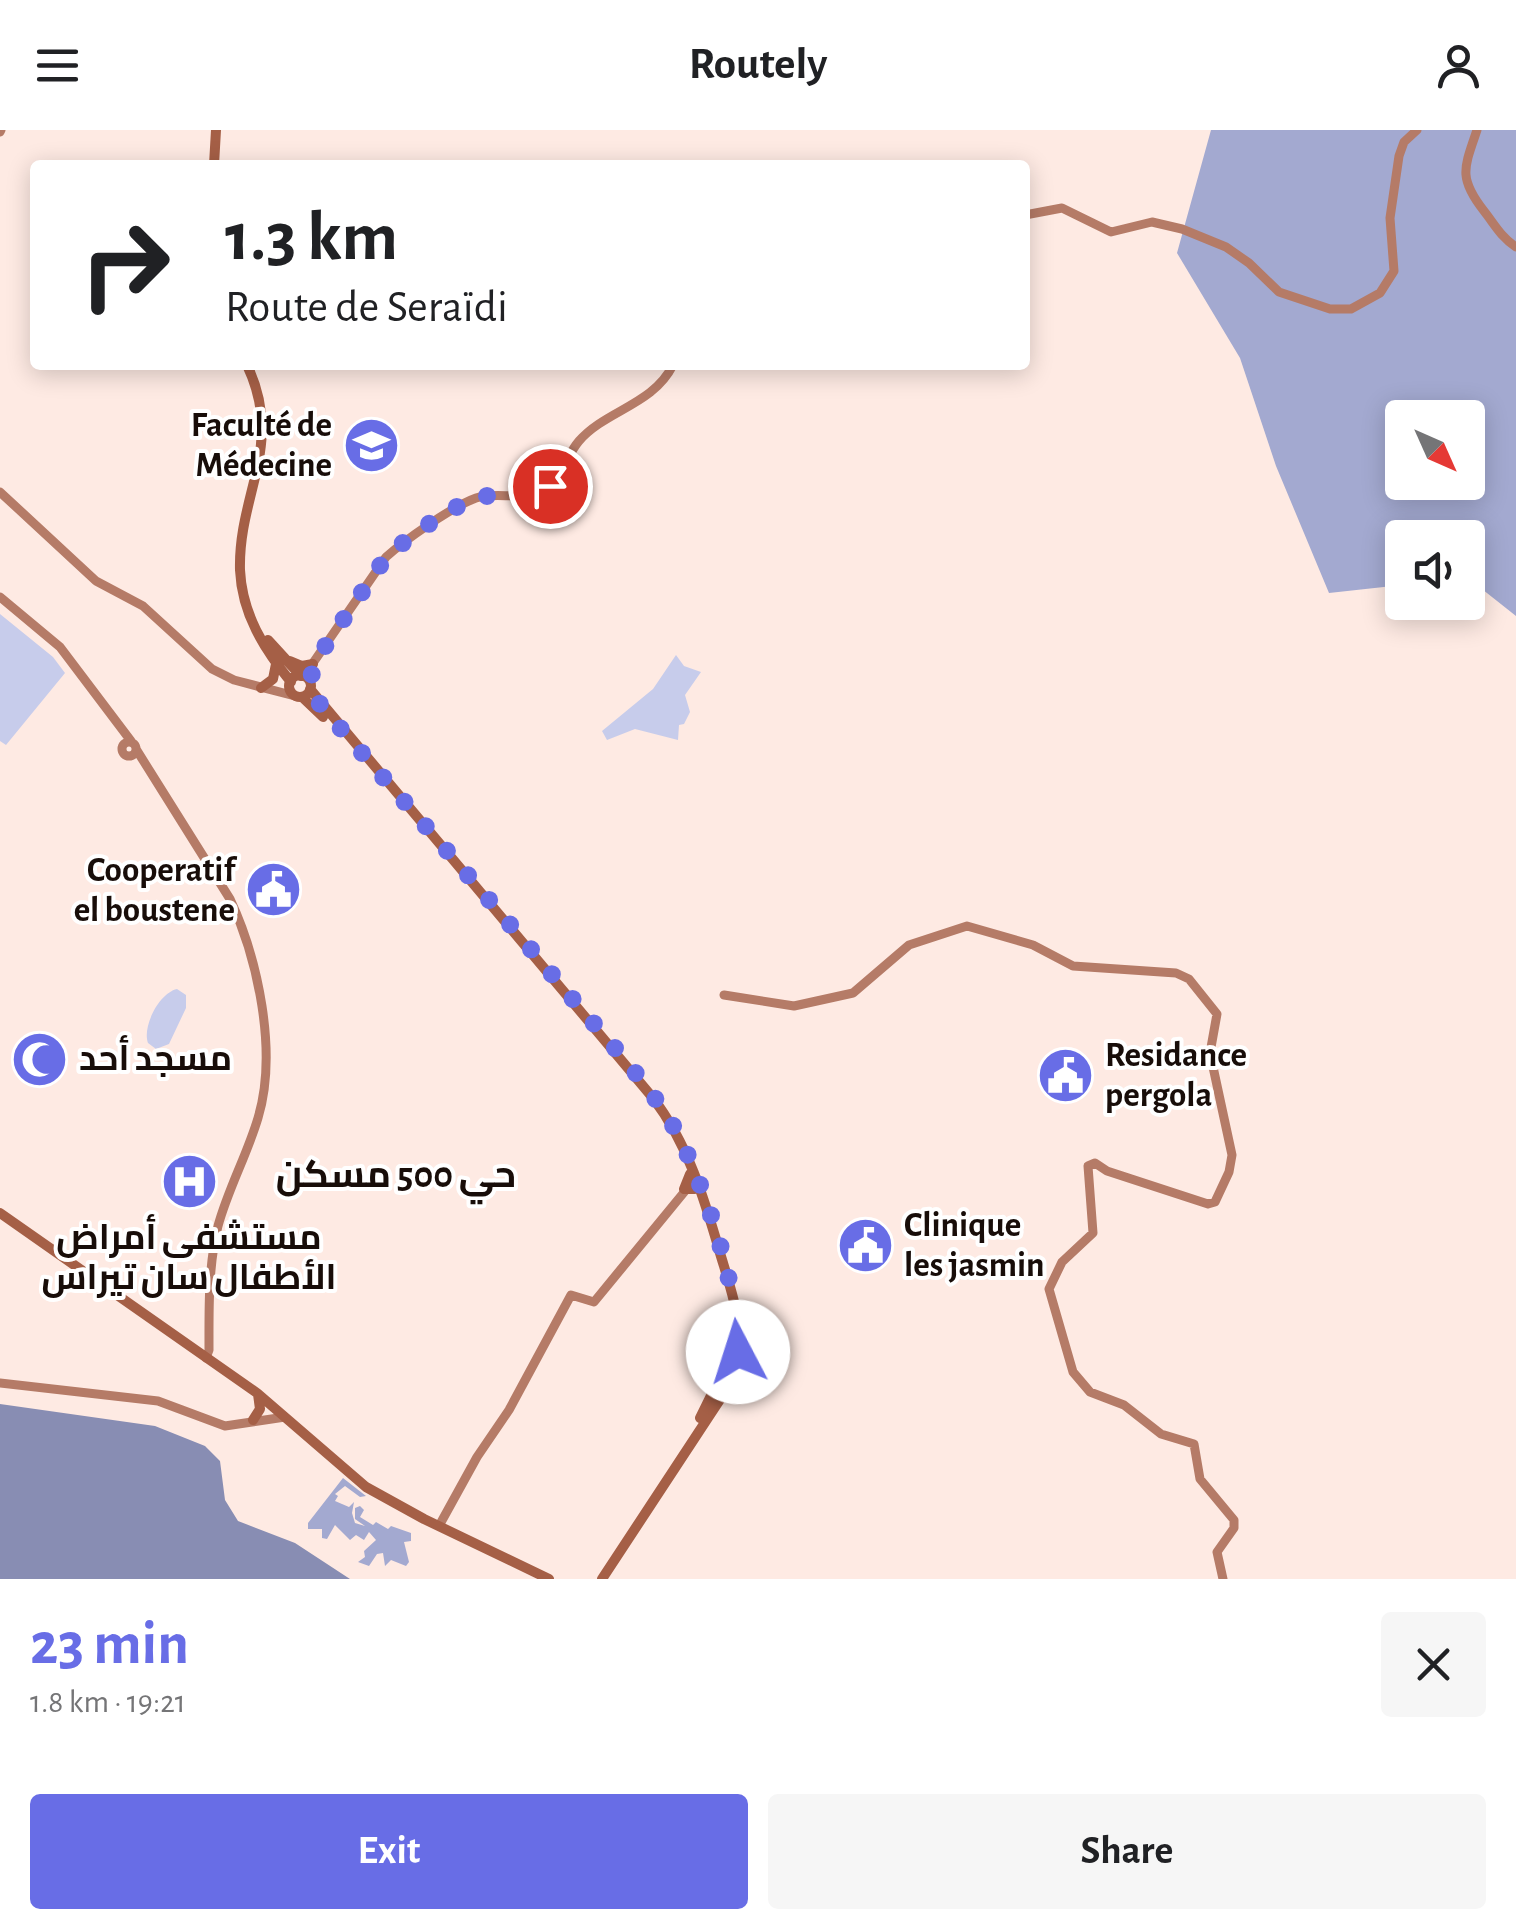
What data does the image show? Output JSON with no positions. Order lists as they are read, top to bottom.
{
  "districts": ["حي 500 مسكن"],
  "places": {
    "school or university": ["Faculté de Médecine"],
    "public building": ["Cooperatif el boustene", "Residance pergola", "Clinique les jasmin"],
    "mosque": ["مسجد أحد"],
    "hospital": ["مستشفى أمراض الأطفال سان تيراس"]
  },
  "north": "bottom right",
  "page": {
    "header": "Routely",
    "turn": ["1.3 km", "Route de Seraïdi"],
    "heading": ["23 min", "1.8 km · 19:21"],
    "buttons": ["Exit", "Share"]
  }
}
